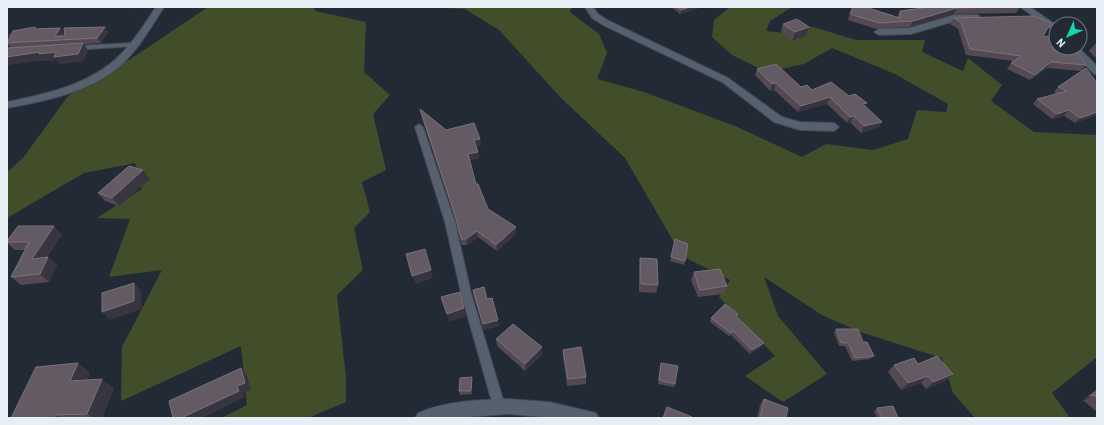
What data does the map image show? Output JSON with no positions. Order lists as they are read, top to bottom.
{
  "north": "bottom left"
}
